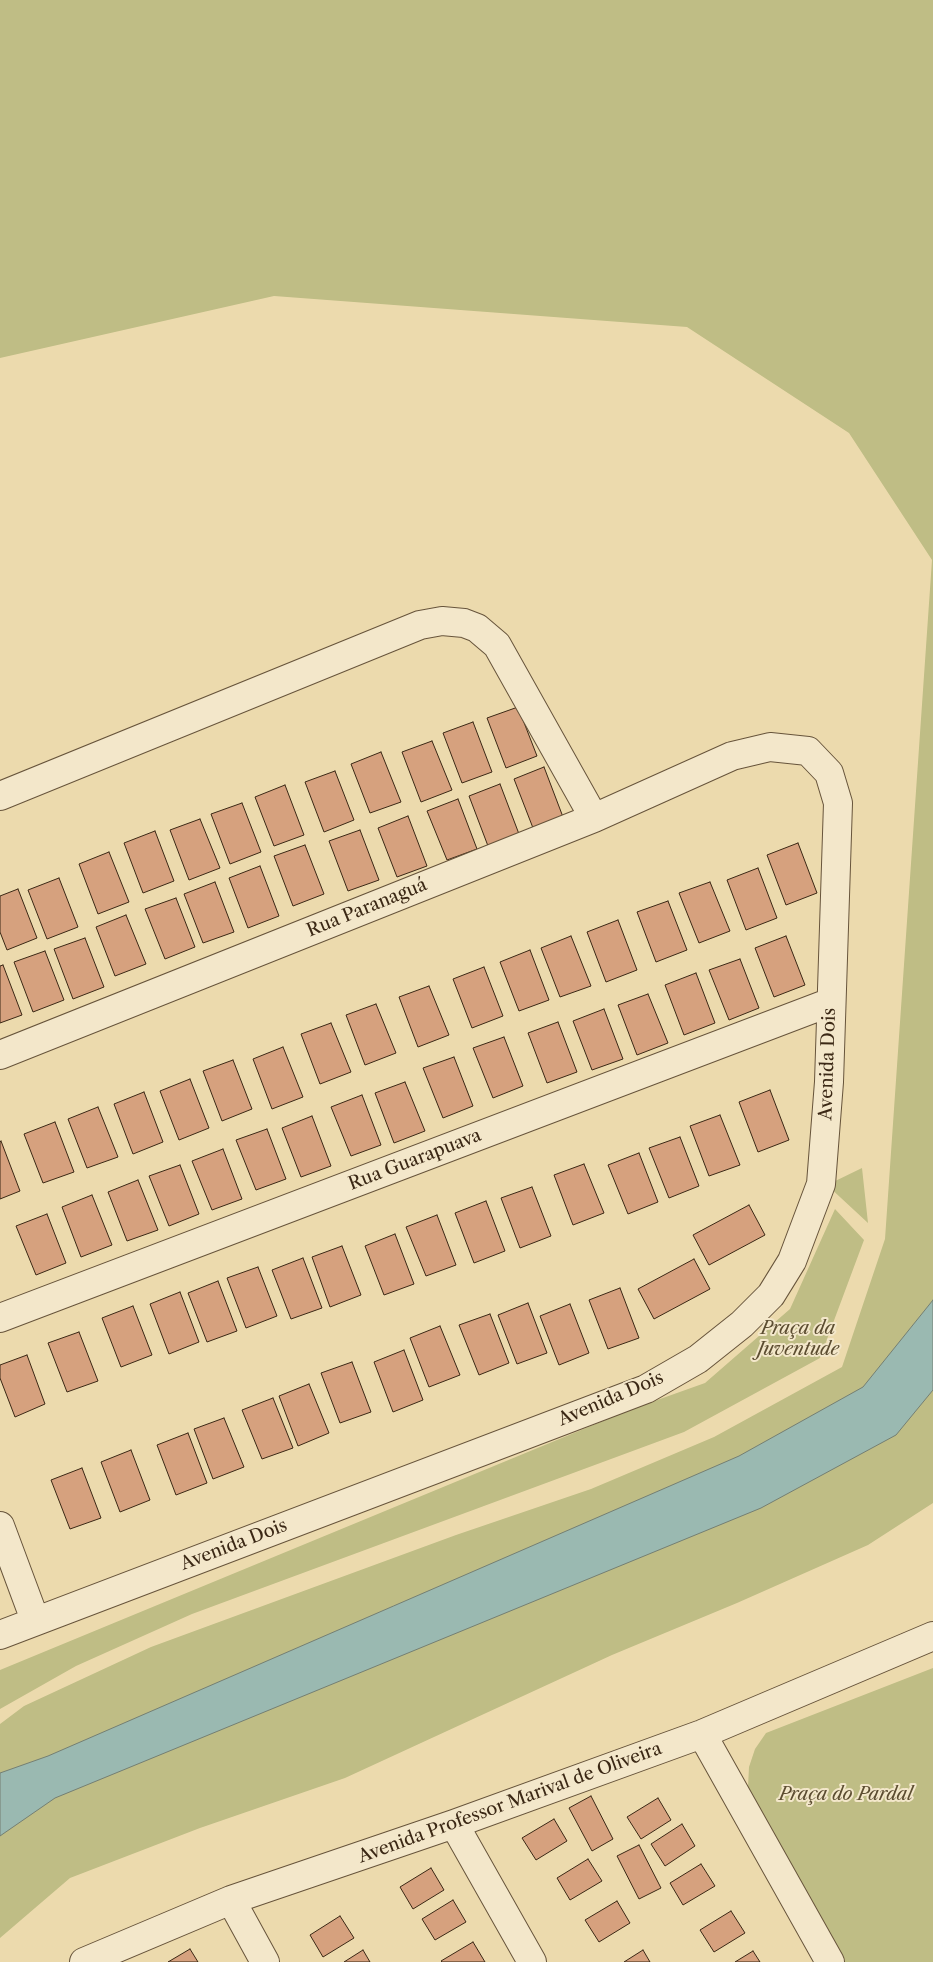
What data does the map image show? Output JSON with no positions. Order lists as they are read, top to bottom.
{
  "streets": {
    "street": [
      "Rua Paranaguá",
      "Avenida Dois",
      "Rua Guarapuava",
      "Avenida Professor Marival de Oliveira"
    ]
  },
  "crossings": [
    ["Rua Paranaguá", "Avenida Dois"],
    ["Avenida Dois", "Rua Guarapuava"]
  ],
  "parks": ["Praça da Juventude", "Praça do Pardal"]
}
